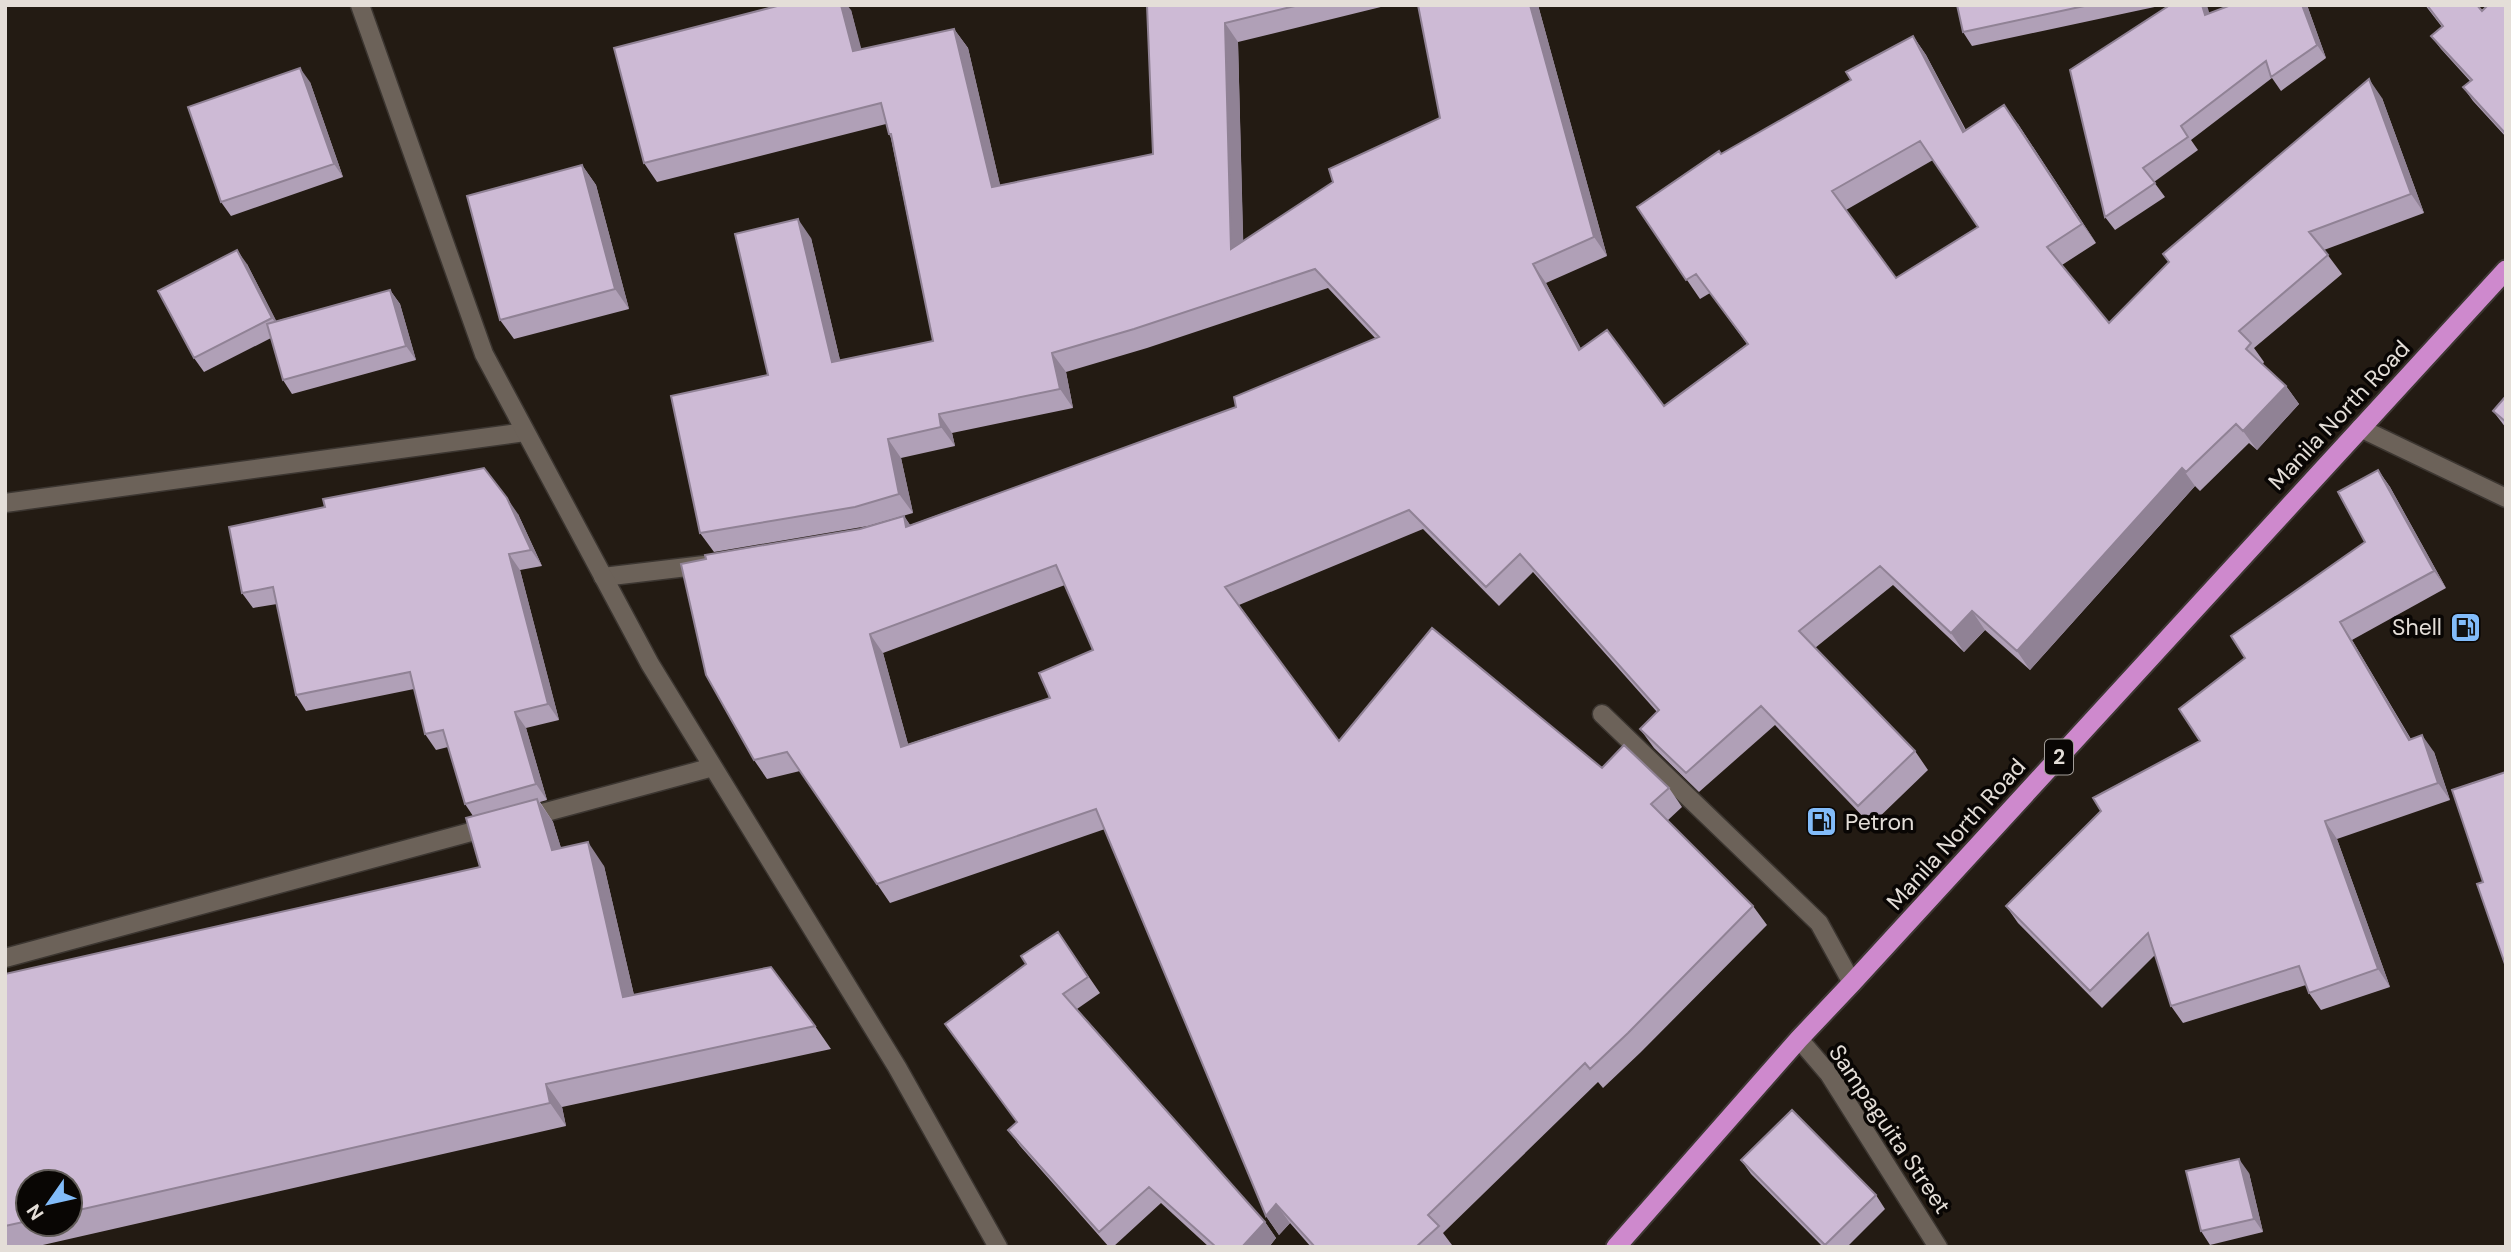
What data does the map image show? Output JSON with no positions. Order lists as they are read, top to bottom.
{
  "streets": {
    "highway": ["Manila North Road", "2"],
    "street": ["Sampaguita Street"]
  },
  "crossings": [
    ["Manila North Road", "Sampaguita Street"]
  ],
  "places": {
    "fuel station": ["Shell", "Petron"]
  },
  "north": "bottom left"
}
